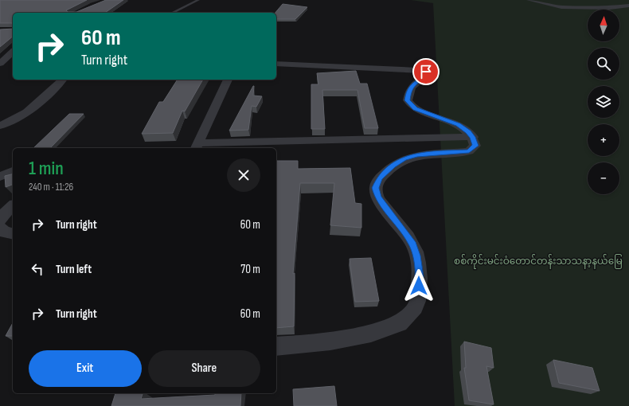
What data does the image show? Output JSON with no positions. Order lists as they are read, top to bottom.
{
  "parks": ["စစ်ကိုင်းမင်းဝံတောင်တန်းသာသနာ့နယ်မြေ"],
  "north": "top",
  "page": {
    "map_buttons": ["+", "−"],
    "turn": ["60 m", "Turn right"],
    "heading": ["1 min", "240 m · 11:26"],
    "list": [
      {
        "name": "Turn right",
        "value": "60 m"
      },
      {
        "name": "Turn left",
        "value": "70 m"
      },
      {
        "name": "Turn right",
        "value": "60 m"
      }
    ],
    "buttons": ["Exit", "Share"]
  }
}
